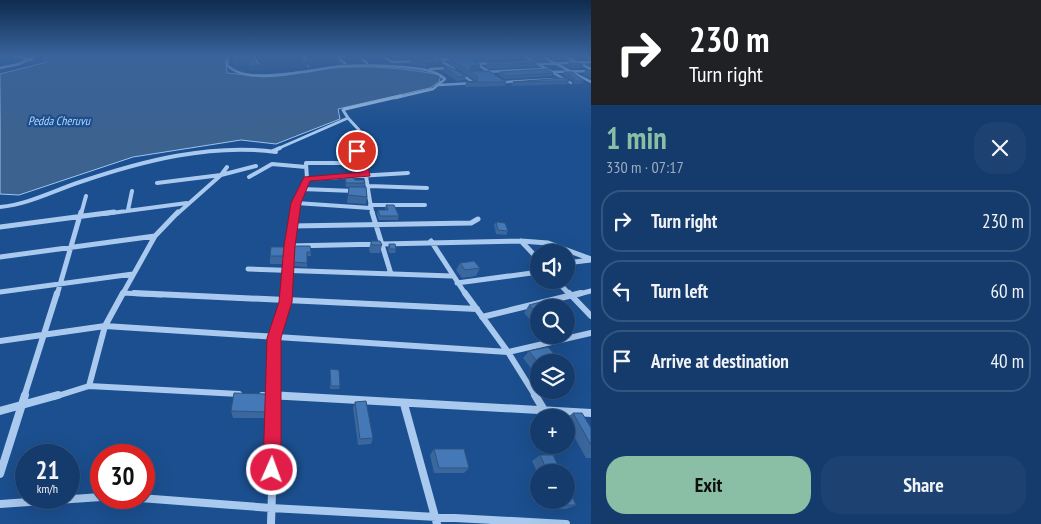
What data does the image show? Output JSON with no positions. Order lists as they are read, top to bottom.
{
  "water": ["Pedda Cheruvu"],
  "page": {
    "turn": ["230 m", "Turn right"],
    "heading": ["1 min", "330 m · 07:17"],
    "list": [
      {
        "name": "Turn right",
        "value": "230 m"
      },
      {
        "name": "Turn left",
        "value": "60 m"
      },
      {
        "name": "Arrive at destination",
        "value": "40 m"
      }
    ],
    "map_buttons": ["+", "−"],
    "speed": "21 km/h",
    "limit": "30",
    "buttons": ["Exit", "Share"]
  }
}
